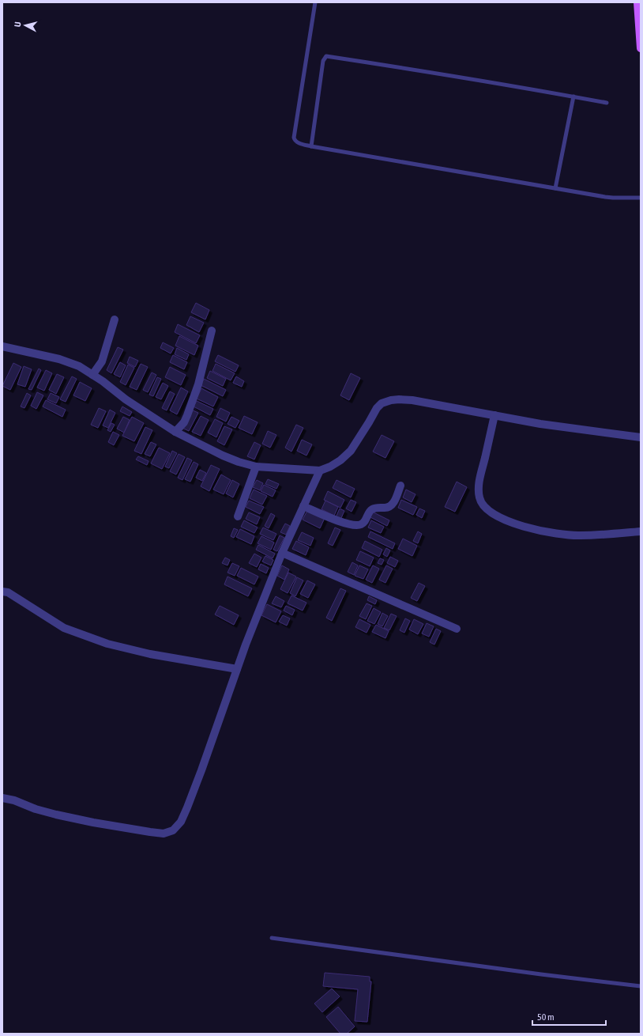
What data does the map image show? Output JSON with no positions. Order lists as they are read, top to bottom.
{
  "scale_bar": "50 m",
  "north": "left"
}
